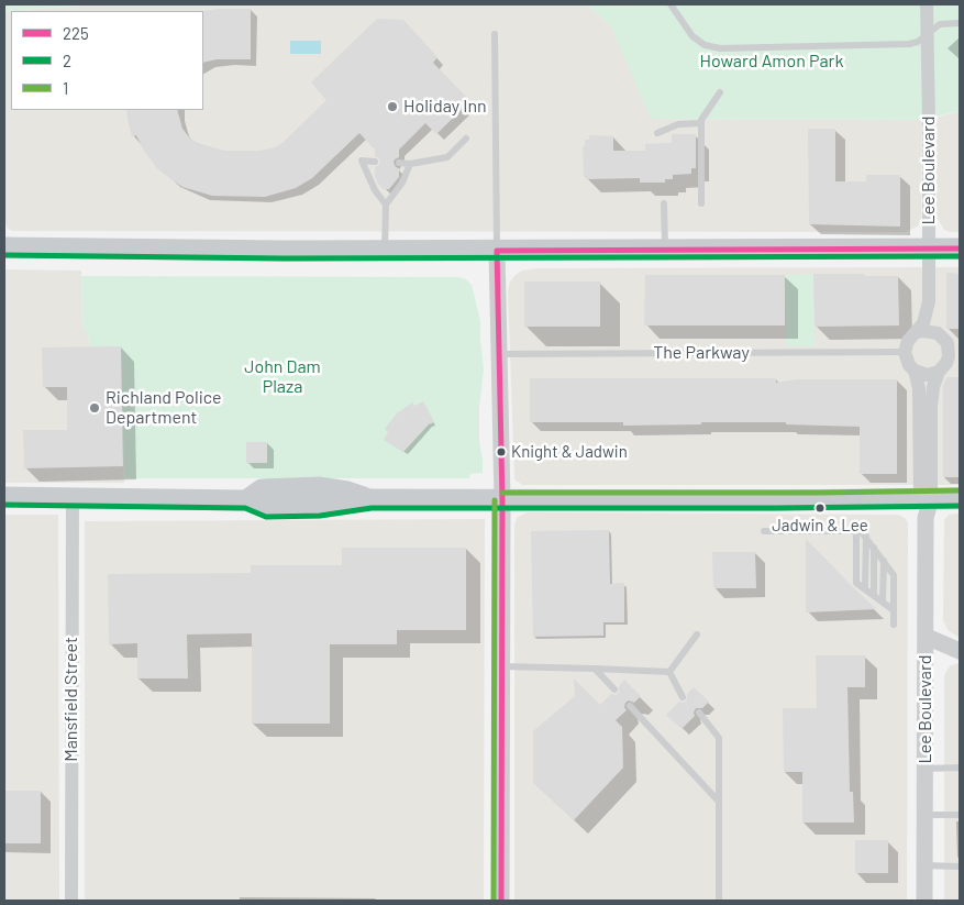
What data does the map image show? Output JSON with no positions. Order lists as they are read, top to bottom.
{
  "streets": {
    "street": ["Lee Boulevard", "Mansfield Street"],
    "lane": ["The Parkway"]
  },
  "crossings": [
    ["Lee Boulevard", "The Parkway"]
  ],
  "parks": ["Howard Amon Park", "John Dam Plaza"],
  "places": [
    "Holiday Inn",
    "Richland Police Department",
    "Knight & Jadwin",
    "Jadwin & Lee"
  ],
  "lines": ["transit line 225", "transit line 2", "transit line 1"],
  "legend": ["225", "2", "1"]
}
